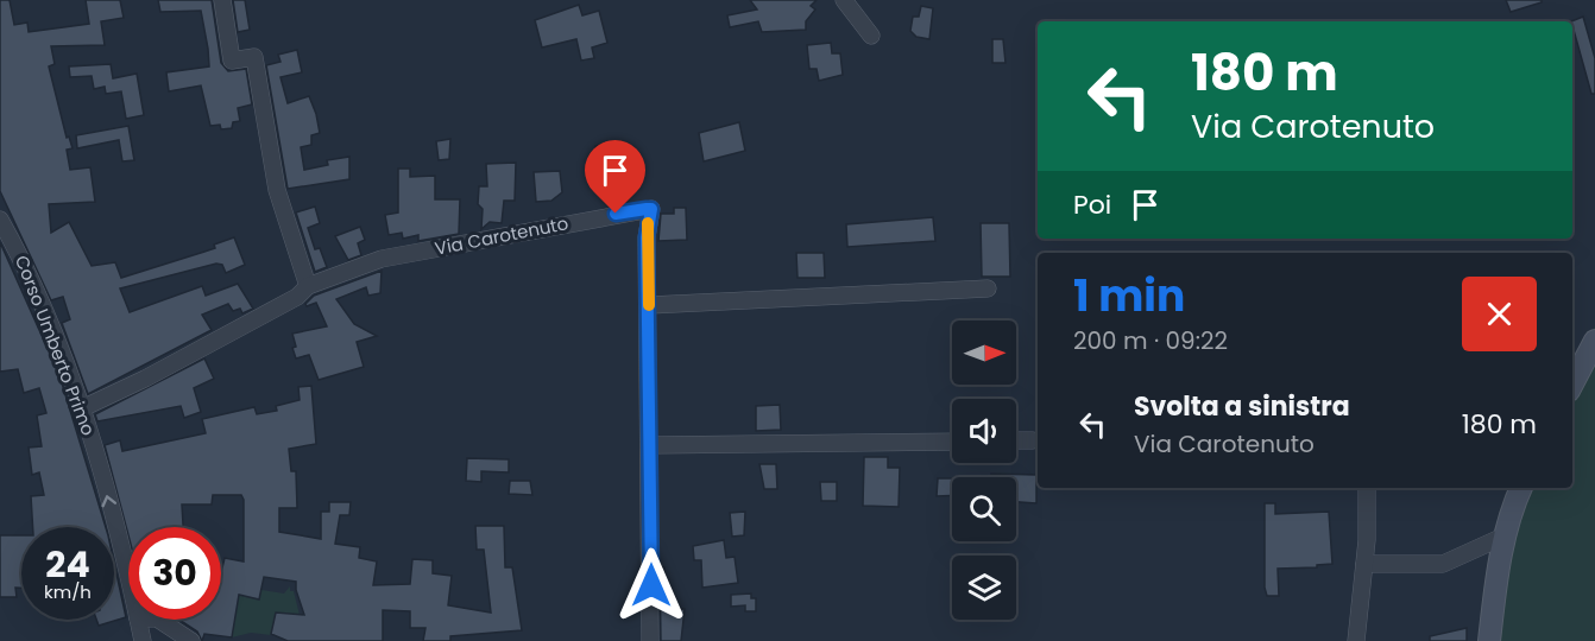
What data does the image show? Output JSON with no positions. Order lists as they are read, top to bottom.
{
  "streets": {
    "street": ["Via Carotenuto", "Corso Umberto Primo"]
  },
  "crossings": [
    ["Via Carotenuto", "Corso Umberto Primo"]
  ],
  "one_way": ["Corso Umberto Primo"],
  "north": "right",
  "page": {
    "turn": ["180 m", "Via Carotenuto"],
    "then": "Poi",
    "heading": ["1 min", "200 m · 09:22"],
    "list": [
      {
        "name": "Svolta a sinistra",
        "note": "Via Carotenuto",
        "value": "180 m"
      }
    ],
    "speed": "24 km/h",
    "limit": "30"
  }
}
